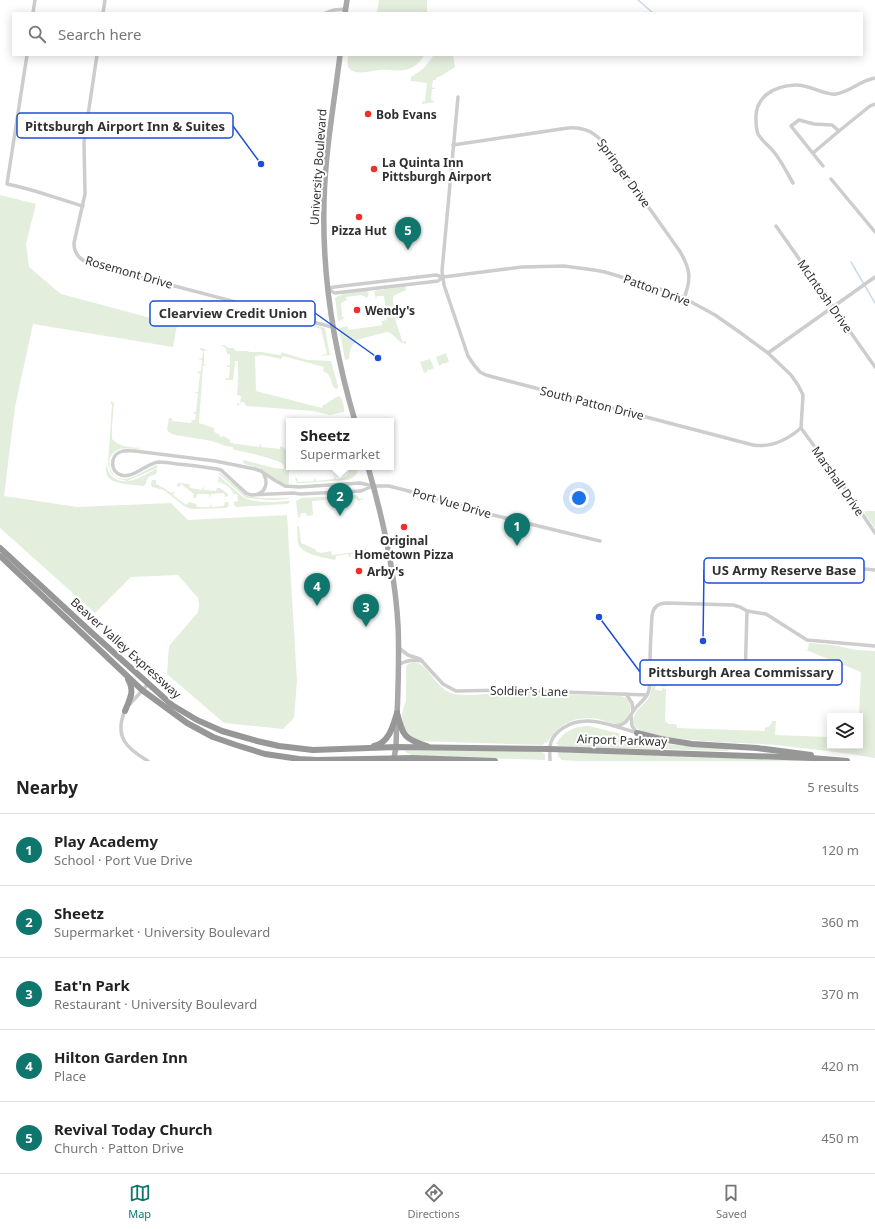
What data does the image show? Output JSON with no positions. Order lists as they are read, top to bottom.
{
  "streets": {
    "highway": ["Beaver Valley Expressway", "Airport Parkway"],
    "main road": ["University Boulevard"],
    "street": [
      "Springer Drive",
      "Rosemont Drive",
      "Patton Drive",
      "McIntosh Drive",
      "South Patton Drive",
      "Marshall Drive",
      "Port Vue Drive",
      "Soldier's Lane"
    ]
  },
  "crossings": [
    ["University Boulevard", "Rosemont Drive"],
    ["University Boulevard", "Patton Drive"],
    ["Springer Drive", "Patton Drive"],
    ["Springer Drive", "South Patton Drive"],
    ["Patton Drive", "South Patton Drive"],
    ["Patton Drive", "Marshall Drive"],
    ["South Patton Drive", "Marshall Drive"],
    ["Beaver Valley Expressway", "Airport Parkway"]
  ],
  "places": [
    "Bob Evans",
    "Pittsburgh Airport Inn & Suites",
    "La Quinta Inn Pittsburgh Airport",
    "Pizza Hut",
    "Wendy's",
    "Clearview Credit Union",
    "Original Hometown Pizza",
    "Arby's",
    "Pittsburgh Area Commissary",
    "US Army Reserve Base"
  ],
  "page": {
    "search": "Search here",
    "pins": [
      "5",
      "2",
      "1",
      "4",
      "3"
    ],
    "popup": ["Sheetz", "Supermarket"],
    "heading": ["Nearby", "5 results"],
    "list": [
      {
        "mark": "1",
        "name": "Play Academy",
        "note": "School · Port Vue Drive",
        "value": "120 m"
      },
      {
        "mark": "2",
        "name": "Sheetz",
        "note": "Supermarket · University Boulevard",
        "value": "360 m"
      },
      {
        "mark": "3",
        "name": "Eat'n Park",
        "note": "Restaurant · University Boulevard",
        "value": "370 m"
      },
      {
        "mark": "4",
        "name": "Hilton Garden Inn",
        "note": "Place",
        "value": "420 m"
      },
      {
        "mark": "5",
        "name": "Revival Today Church",
        "note": "Church · Patton Drive",
        "value": "450 m"
      }
    ],
    "nav": ["Map", "Directions", "Saved"]
  }
}
